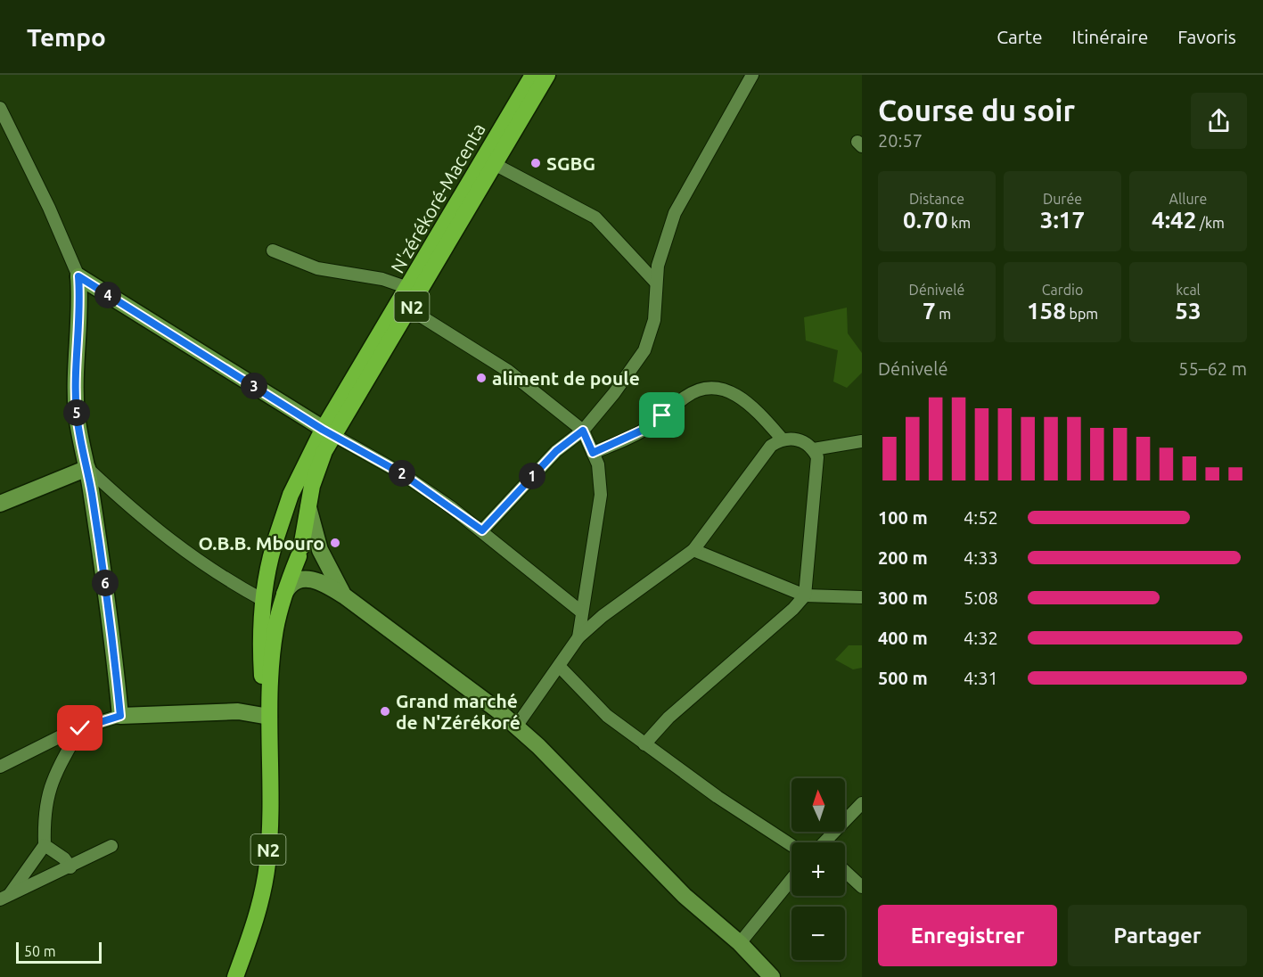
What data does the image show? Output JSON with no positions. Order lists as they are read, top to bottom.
{
  "streets": {
    "highway": ["N'zérékoré-Macenta", "N2"]
  },
  "crossings": [
    ["N'zérékoré-Macenta", "N2"]
  ],
  "places": [
    "SGBG",
    "aliment de poule",
    "O.B.B. Mbouro",
    "Grand marché de N'Zérékoré"
  ],
  "scale_bar": "50 m",
  "north": "top",
  "page": {
    "header": "Tempo",
    "nav": ["Carte", "Itinéraire", "Favoris"],
    "heading": ["Course du soir", "20:57"],
    "stats": [
      ["Distance", "0.70 km"],
      ["Durée", "3:17"],
      ["Allure", "4:42 /km"],
      ["Dénivelé", "7 m"],
      ["Cardio", "158 bpm"],
      ["kcal", "53"]
    ],
    "pins": [
      "4",
      "3",
      "5",
      "2",
      "1",
      "6"
    ],
    "chart": ["Dénivelé", "55–62 m"],
    "list": [
      {
        "name": "100 m",
        "note": "4:52"
      },
      {
        "name": "200 m",
        "note": "4:33"
      },
      {
        "name": "300 m",
        "note": "5:08"
      },
      {
        "name": "400 m",
        "note": "4:32"
      },
      {
        "name": "500 m",
        "note": "4:31"
      }
    ],
    "map_buttons": ["+", "−"],
    "buttons": ["Enregistrer", "Partager"],
    "scale": "50 m"
  }
}
